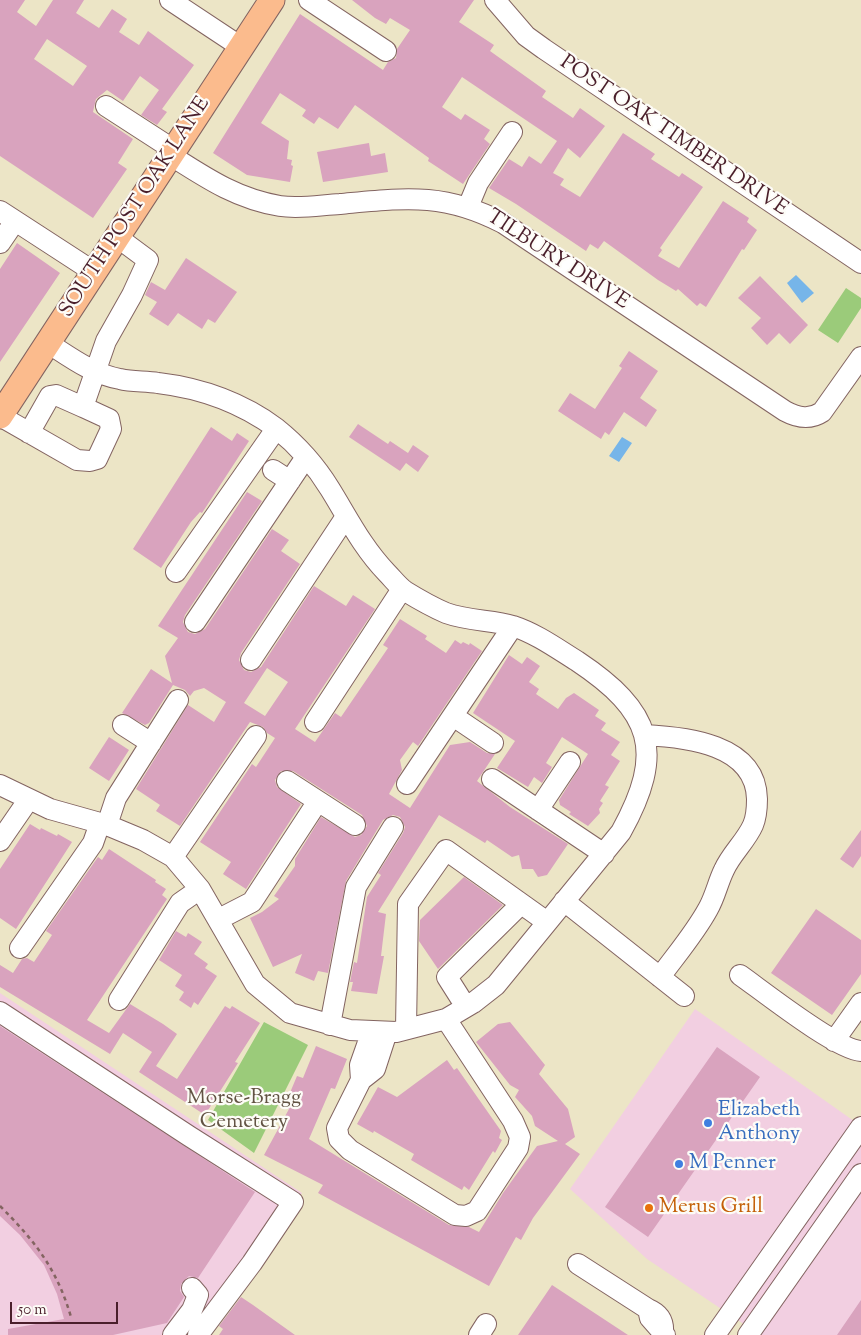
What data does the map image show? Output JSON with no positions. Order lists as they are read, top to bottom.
{
  "streets": {
    "main road": ["SOUTH POST OAK LANE"],
    "street": ["POST OAK TIMBER DRIVE", "TILBURY DRIVE"]
  },
  "crossings": [
    ["SOUTH POST OAK LANE", "TILBURY DRIVE"]
  ],
  "parks": ["Morse-Bragg Cemetery"],
  "places": ["Elizabeth Anthony", "M Penner", "Merus Grill"],
  "scale_bar": "50 m"
}
